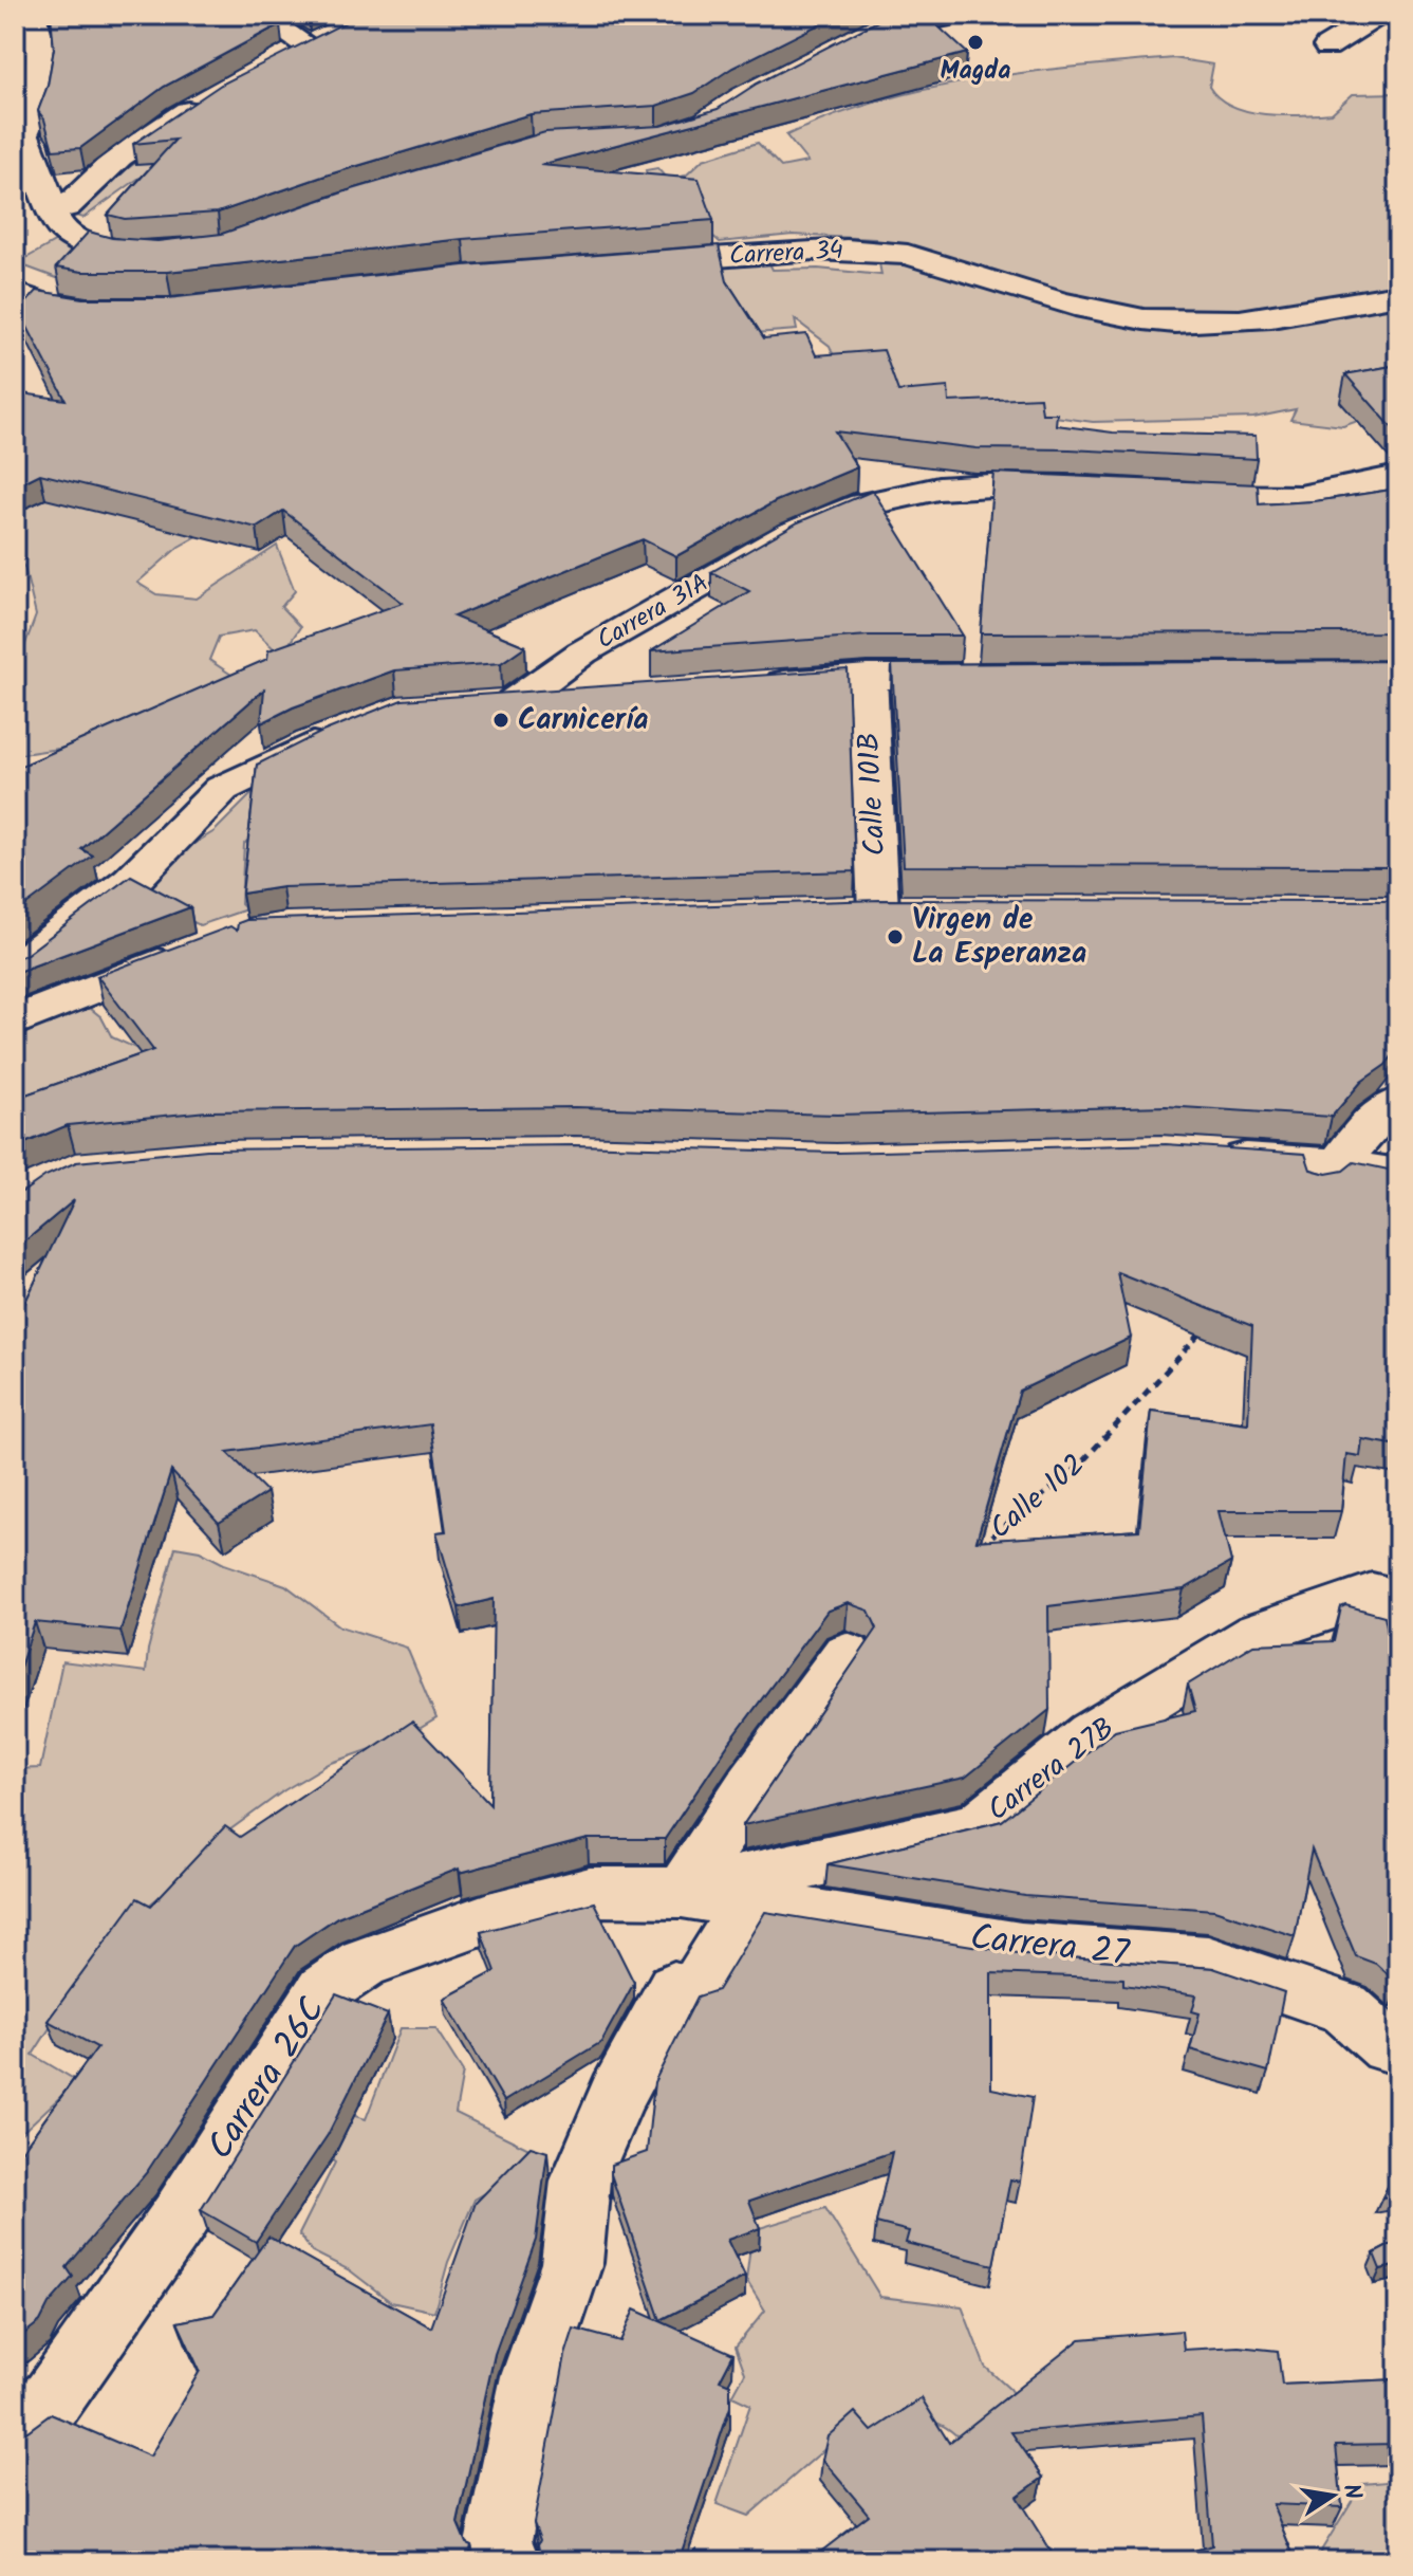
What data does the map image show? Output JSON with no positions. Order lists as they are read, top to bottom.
{
  "streets": {
    "street": [
      "Carrera 34",
      "Carrera 31A",
      "Calle 101B",
      "Carrera 27B",
      "Carrera 27",
      "Carrera 26C"
    ],
    "path": ["Calle 102"]
  },
  "crossings": [
    ["Carrera 27B", "Carrera 27"],
    ["Carrera 27B", "Carrera 26C"],
    ["Carrera 27", "Carrera 26C"]
  ],
  "places": ["Magda", "Carnicería", "Virgen de La Esperanza"],
  "north": "right"
}
